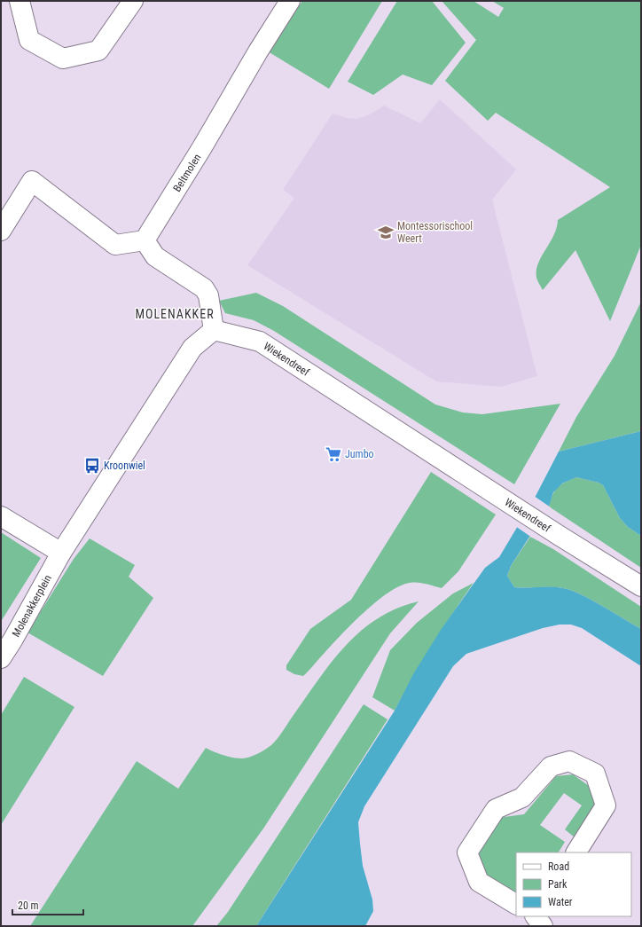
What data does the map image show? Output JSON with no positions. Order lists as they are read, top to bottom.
{
  "streets": {
    "street": ["Beltmolen", "Wiekendreef", "Molenakkerplein"]
  },
  "districts": ["MOLENAKKER"],
  "places": {
    "school or university": ["Montessorischool Weert"],
    "supermarket": ["Jumbo"],
    "bus stop": ["Kroonwiel"]
  },
  "legend": ["Road", "Park", "Water"],
  "scale_bar": "20 m"
}
